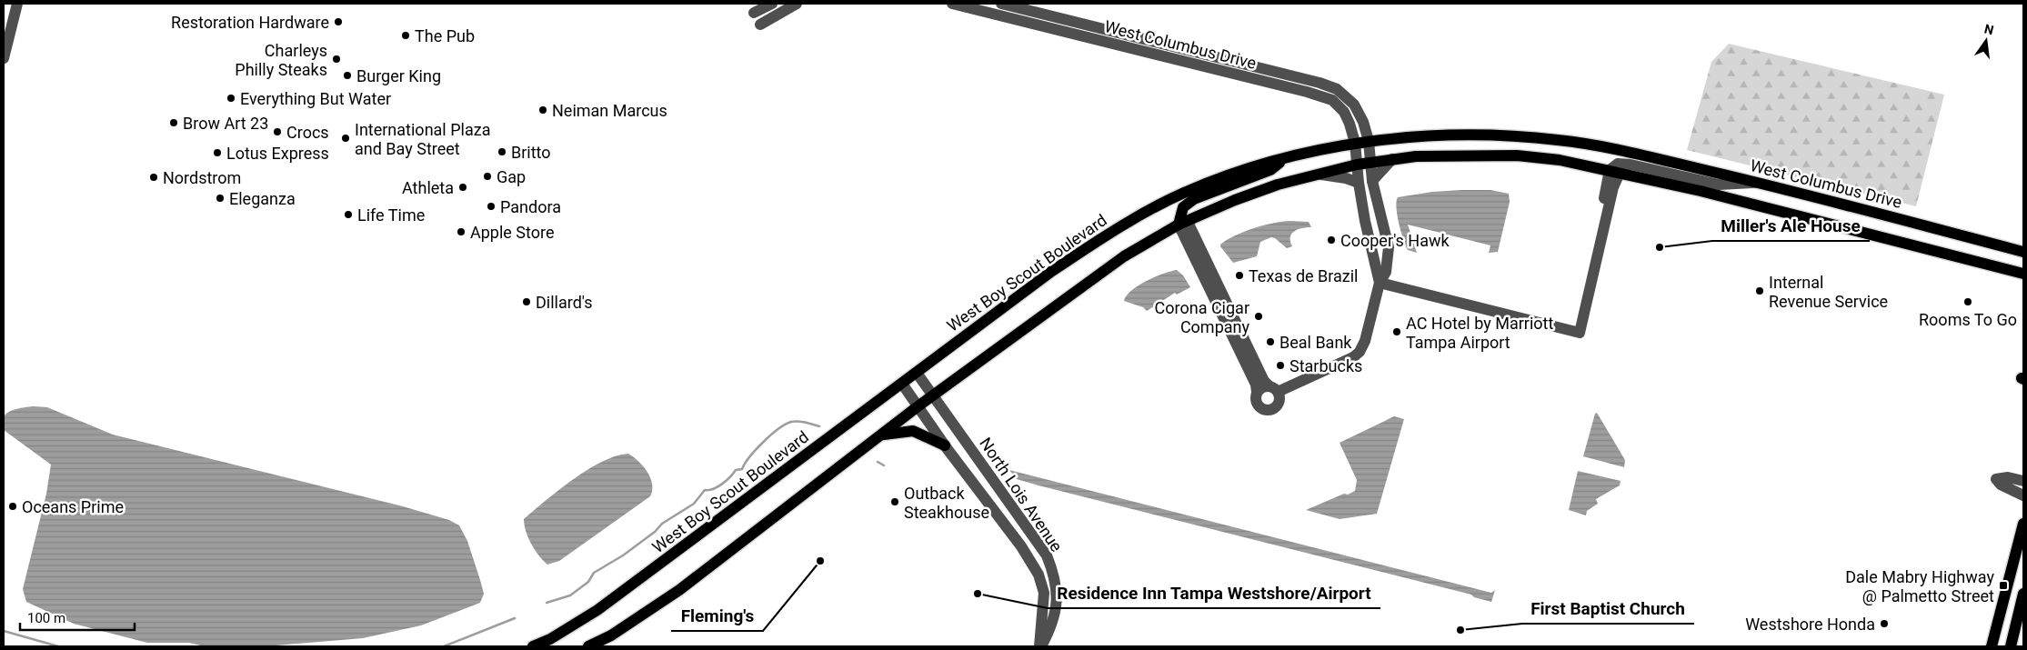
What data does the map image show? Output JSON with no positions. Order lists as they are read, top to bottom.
{
  "streets": {
    "main road": ["West Columbus Drive", "West Boy Scout Boulevard"],
    "street": ["North Lois Avenue"]
  },
  "crossings": [
    ["West Columbus Drive", "West Boy Scout Boulevard"],
    ["West Boy Scout Boulevard", "North Lois Avenue"]
  ],
  "places": {
    "other": [
      "Restoration Hardware",
      "The Pub",
      "Charleys Philly Steaks",
      "Burger King",
      "Everything But Water",
      "Neiman Marcus",
      "Brow Art 23",
      "Crocs",
      "International Plaza and Bay Street",
      "Britto",
      "Lotus Express",
      "Gap",
      "Nordstrom",
      "Athleta",
      "Eleganza",
      "Pandora",
      "Life Time",
      "Apple Store",
      "Cooper's Hawk",
      "Miller's Ale House",
      "Texas de Brazil",
      "Internal Revenue Service",
      "Dillard's",
      "Rooms To Go",
      "Corona Cigar Company",
      "AC Hotel by Marriott Tampa Airport",
      "Beal Bank",
      "Starbucks",
      "Outback Steakhouse",
      "Oceans Prime",
      "Fleming's",
      "Residence Inn Tampa Westshore/Airport",
      "Westshore Honda",
      "First Baptist Church"
    ],
    "transit": ["Dale Mabry Highway @ Palmetto Street"]
  },
  "scale_bar": "100 m",
  "north": "top"
}
